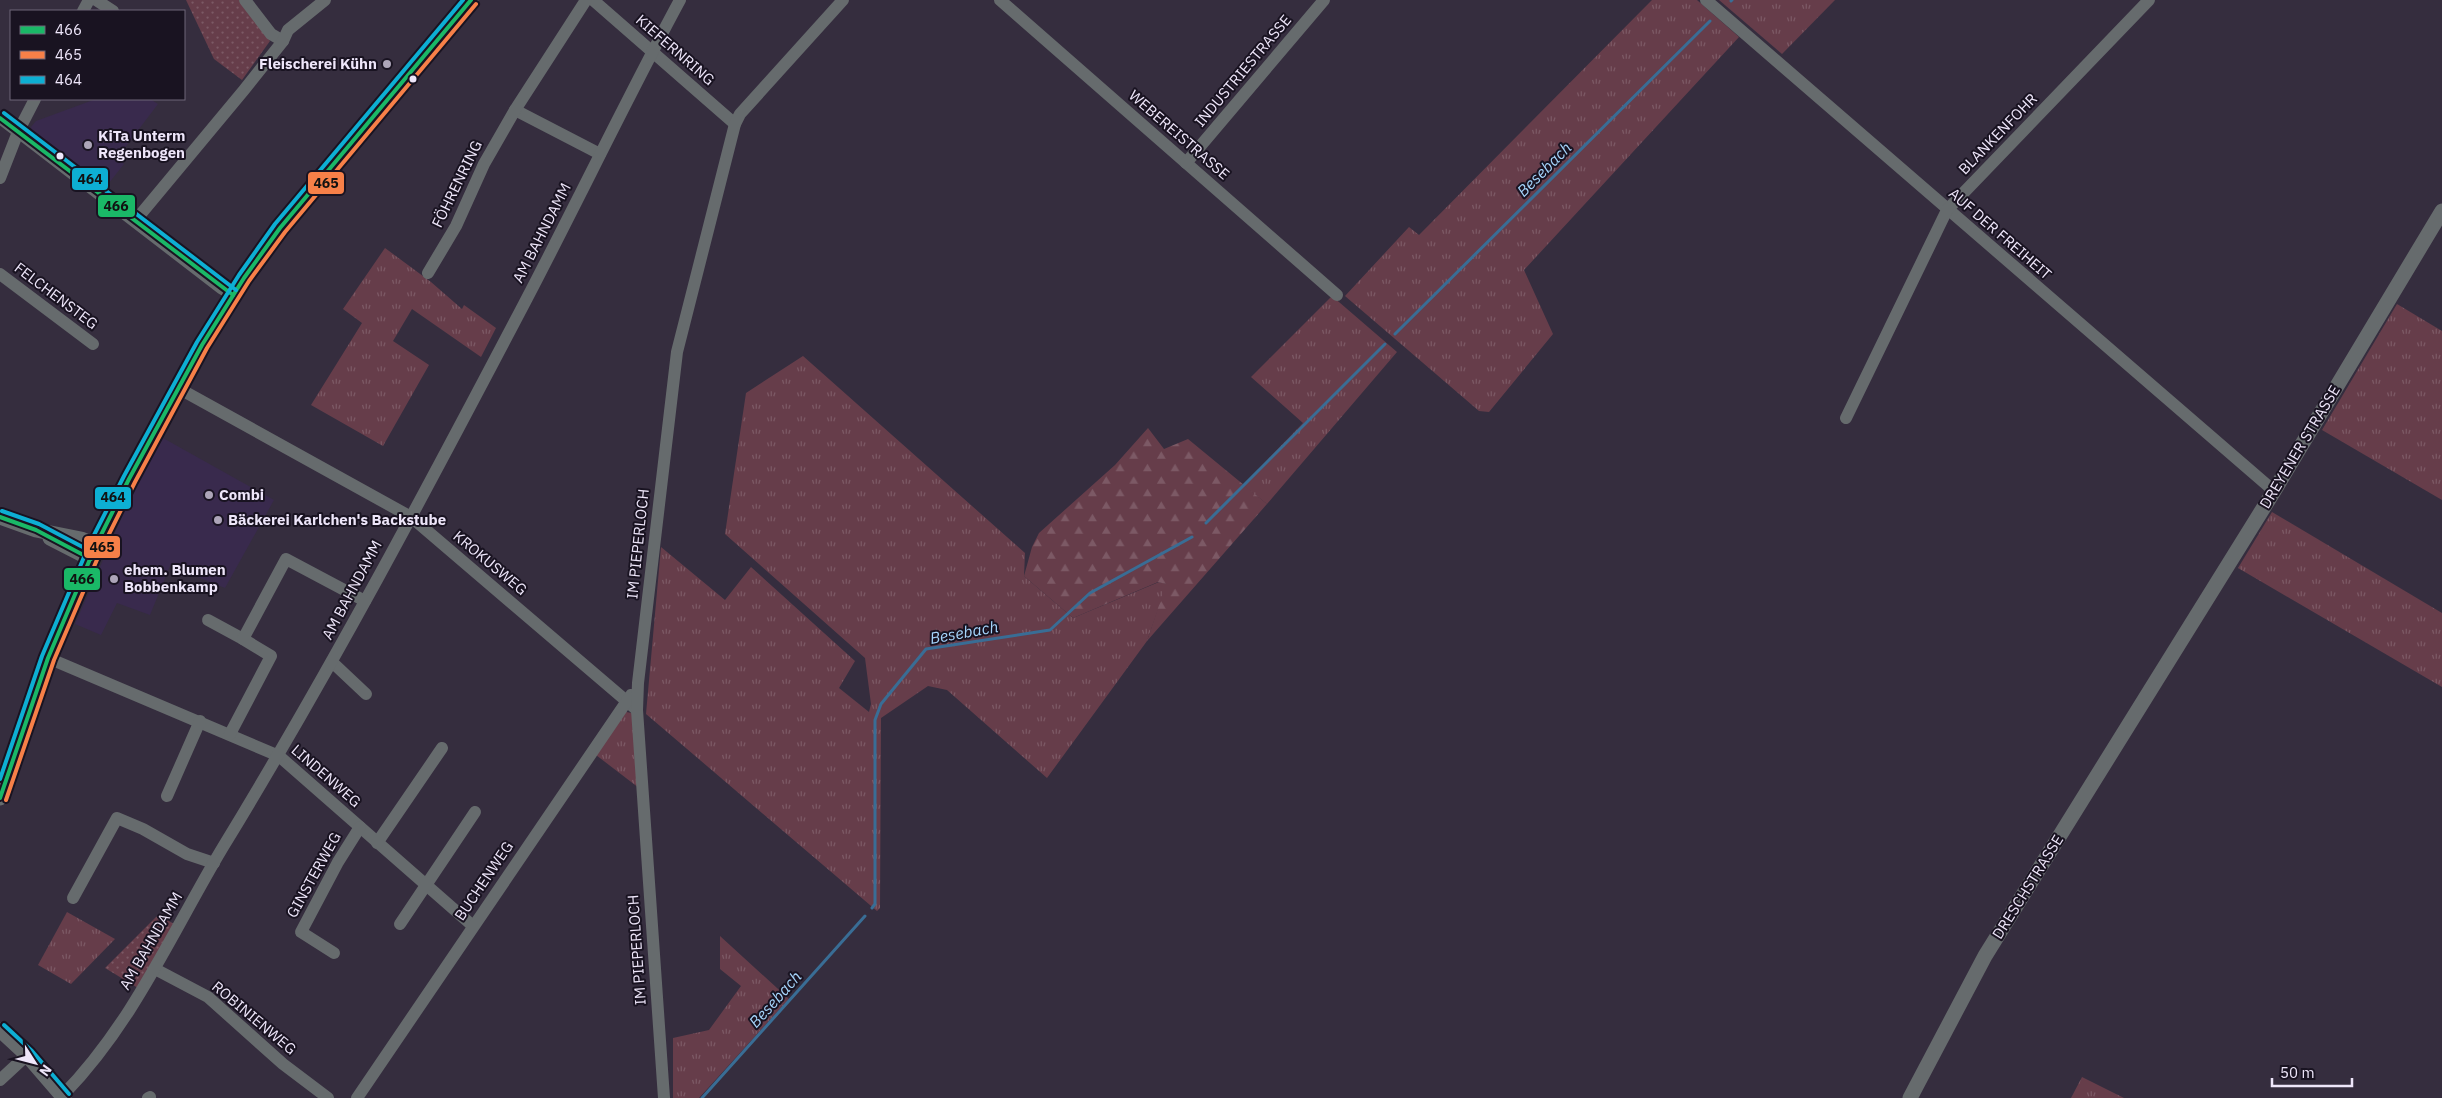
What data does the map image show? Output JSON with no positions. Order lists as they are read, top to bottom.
{
  "streets": {
    "street": [
      "KIEFERNRING",
      "INDUSTRIESTRASSE",
      "BLANKENFOHR",
      "WEBEREISTRASSE",
      "FÖHRENRING",
      "AM BAHNDAMM",
      "AUF DER FREIHEIT",
      "FELCHENSTEG",
      "DREYENER STRASSE",
      "IM PIEPERLOCH",
      "KROKUSWEG",
      "LINDENWEG",
      "GINSTERWEG",
      "BUCHENWEG",
      "DRESCHSTRASSE",
      "ROBINIENWEG"
    ]
  },
  "crossings": [
    ["KIEFERNRING", "AM BAHNDAMM"],
    ["KIEFERNRING", "IM PIEPERLOCH"],
    ["INDUSTRIESTRASSE", "WEBEREISTRASSE"],
    ["BLANKENFOHR", "AUF DER FREIHEIT"],
    ["AM BAHNDAMM", "KROKUSWEG"],
    ["AM BAHNDAMM", "LINDENWEG"],
    ["AM BAHNDAMM", "ROBINIENWEG"],
    ["AUF DER FREIHEIT", "DREYENER STRASSE"],
    ["DREYENER STRASSE", "DRESCHSTRASSE"],
    ["IM PIEPERLOCH", "KROKUSWEG"],
    ["IM PIEPERLOCH", "BUCHENWEG"],
    ["KROKUSWEG", "BUCHENWEG"],
    ["LINDENWEG", "GINSTERWEG"],
    ["LINDENWEG", "BUCHENWEG"]
  ],
  "water": ["Besebach"],
  "places": [
    "Fleischerei Kühn",
    "KiTa Unterm Regenbogen",
    "Combi",
    "Bäckerei Karlchen's Backstube",
    "ehem. Blumen Bobbenkamp"
  ],
  "lines": ["transit line 466", "transit line 464", "transit line 465"],
  "legend": ["466", "465", "464"],
  "scale_bar": "50 m",
  "north": "bottom right"
}
